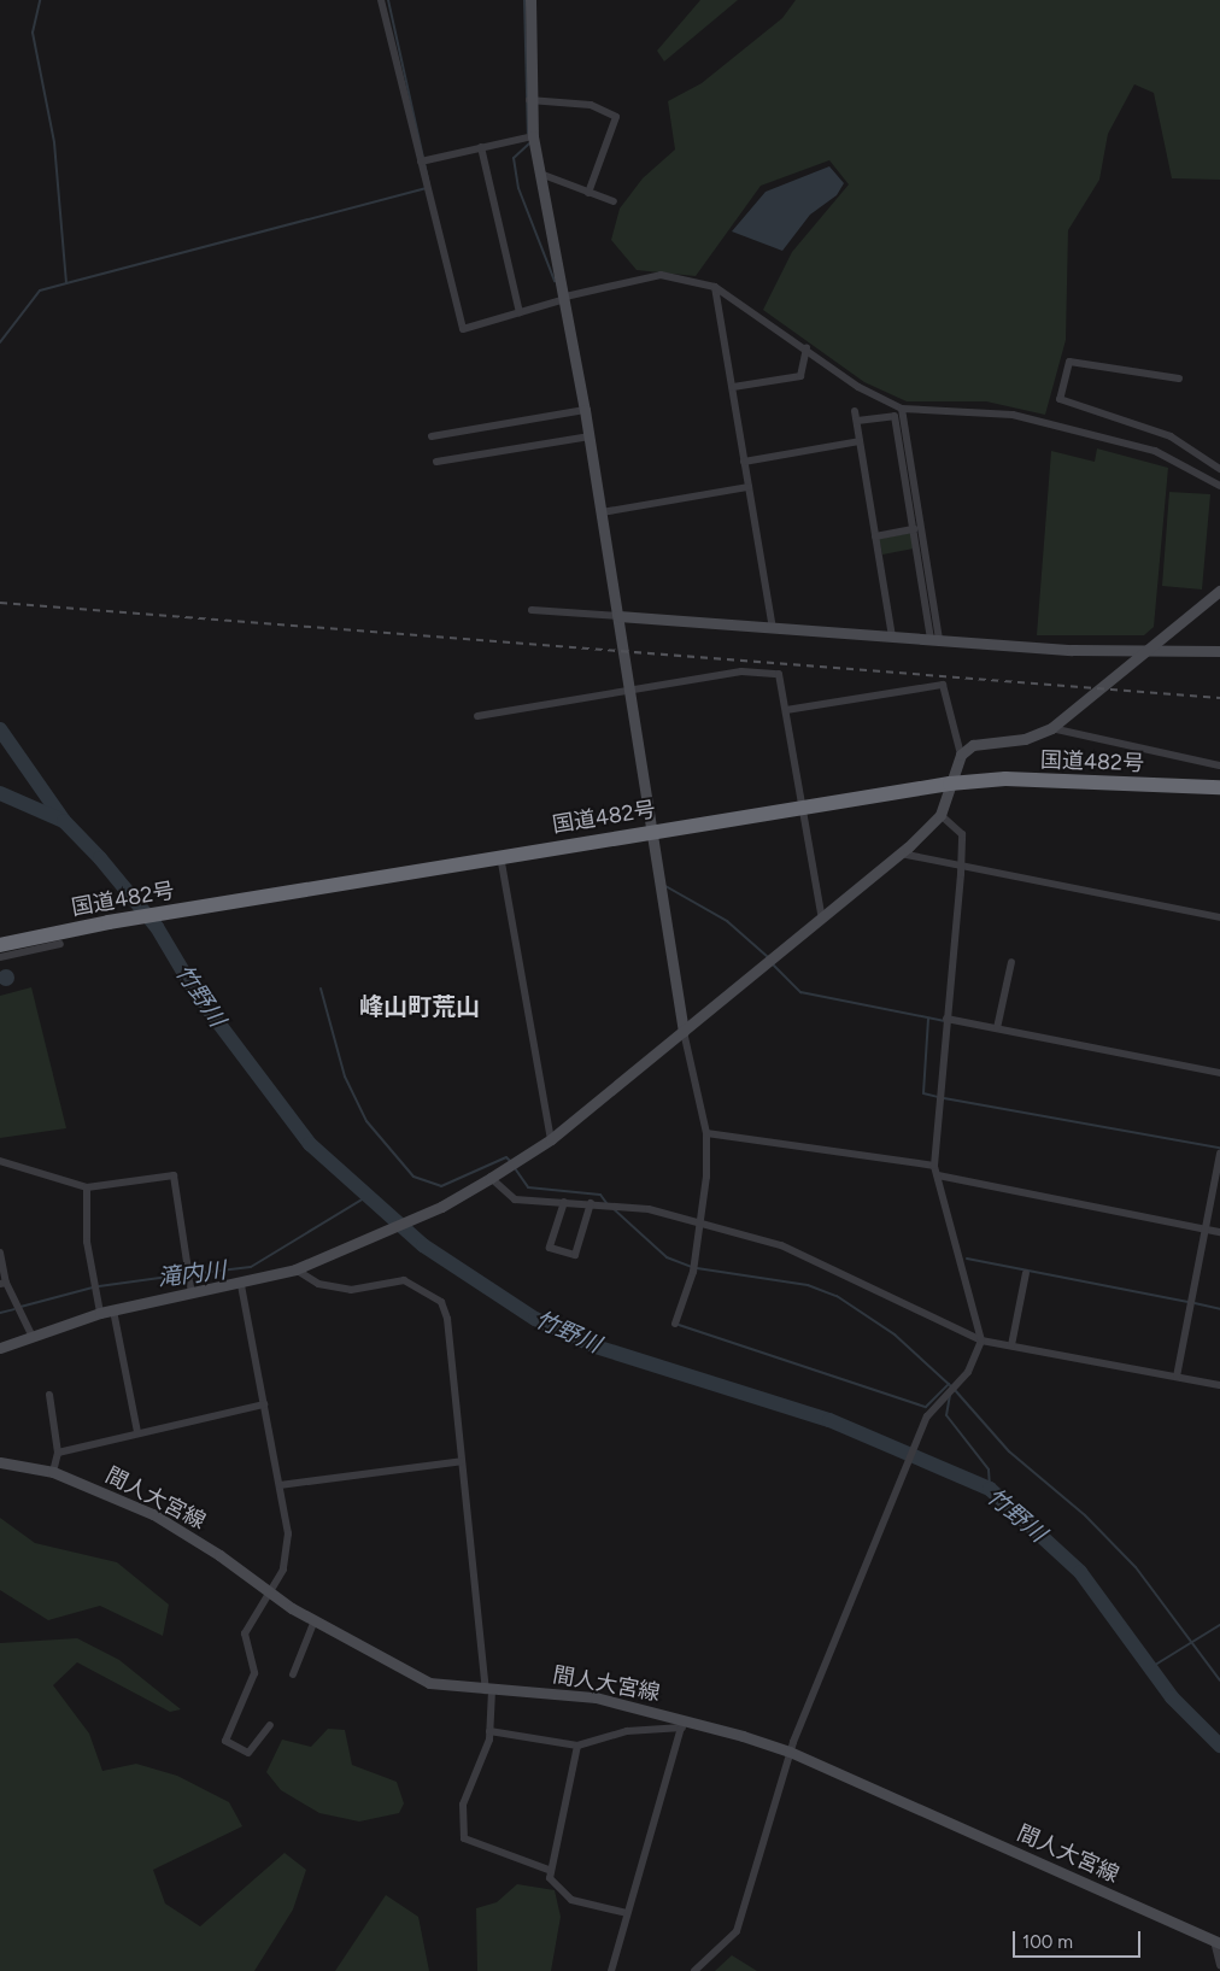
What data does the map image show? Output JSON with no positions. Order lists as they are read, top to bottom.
{
  "streets": {
    "highway": ["国道482号"],
    "street": ["間人大宮線"]
  },
  "districts": ["峰山町荒山"],
  "water": ["竹野川", "滝内川"],
  "scale_bar": "100 m"
}
